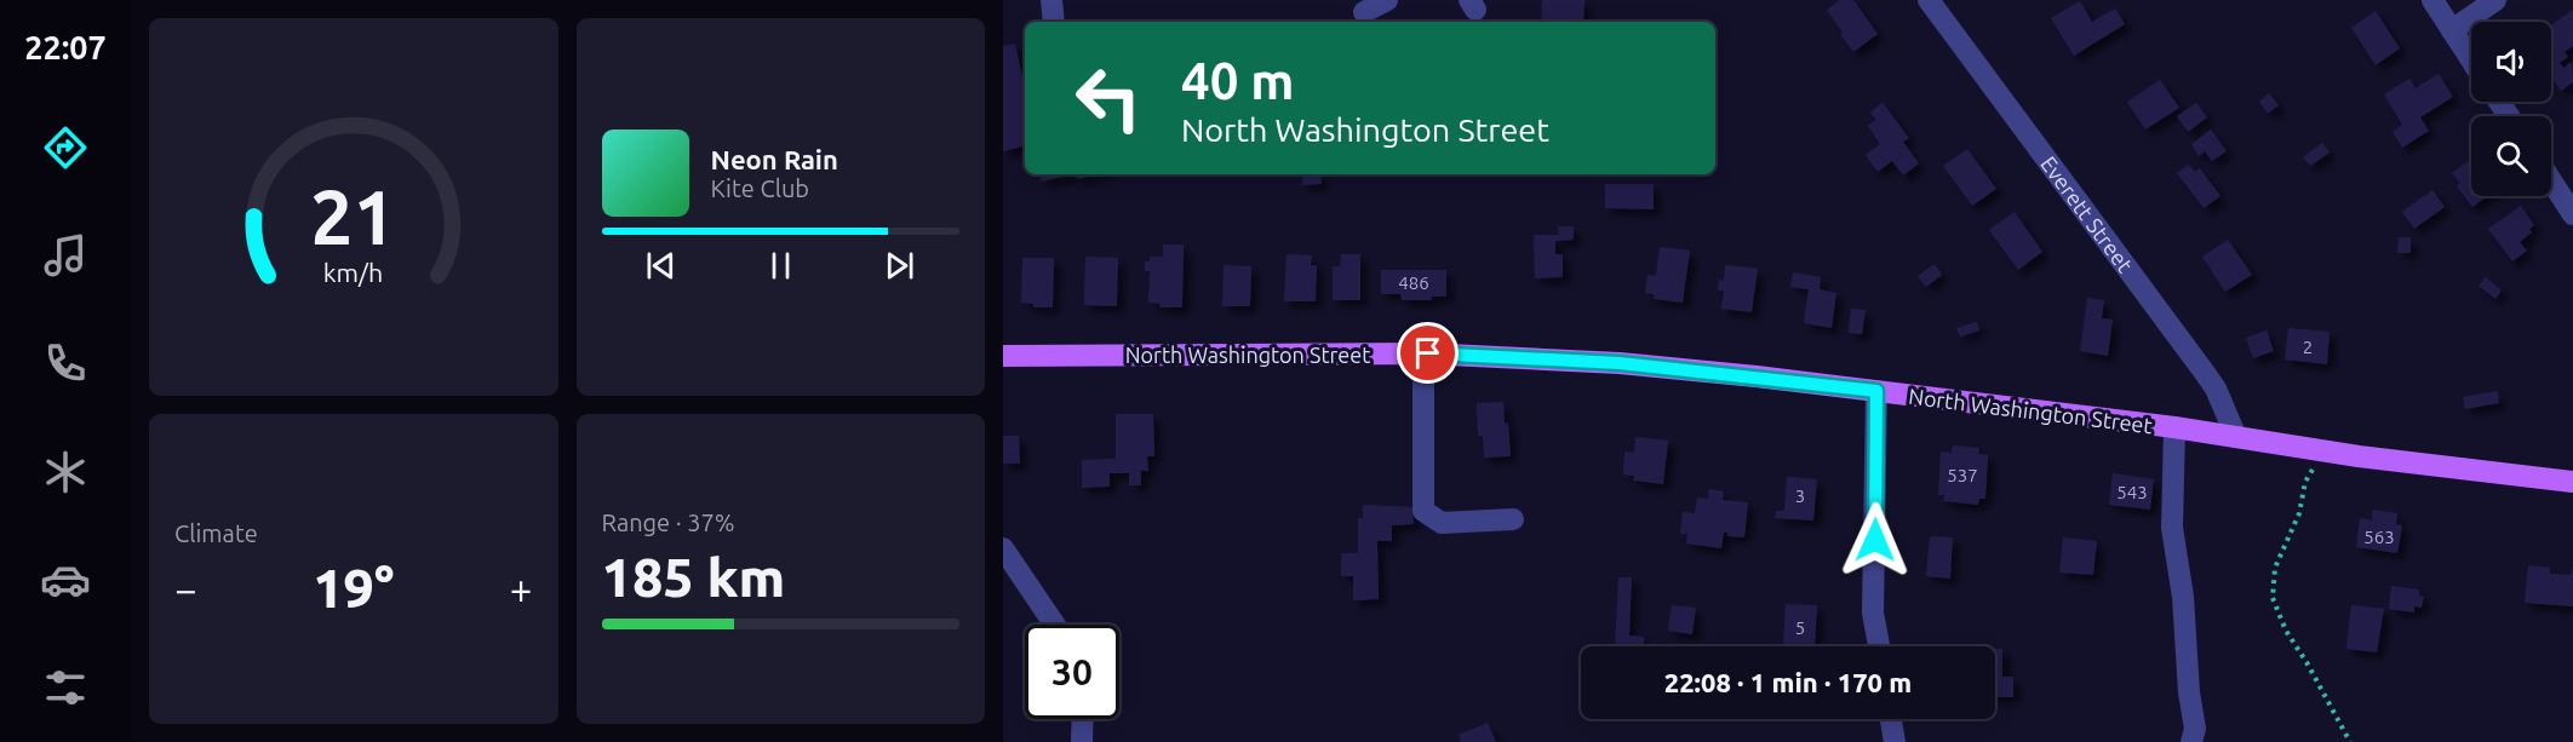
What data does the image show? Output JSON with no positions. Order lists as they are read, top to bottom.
{
  "streets": {
    "main road": ["North Washington Street"],
    "street": ["Everett Street"]
  },
  "crossings": [
    ["Everett Street", "North Washington Street"]
  ],
  "house_numbers": [
    "486",
    "2",
    "537",
    "543",
    "3",
    "563",
    "5"
  ],
  "page": {
    "tabs": "22:07",
    "turn": ["40 m", "North Washington Street"],
    "song": ["Neon Rain", "Kite Club"],
    "tile": [
      "Climate",
      ["Range · 37%", "185 km"]
    ],
    "heat": ["−", "19°", "+"],
    "limit": "30",
    "trip": "22:08 · 1 min · 170 m",
    "gauge": ["21", "km/h"]
  }
}
